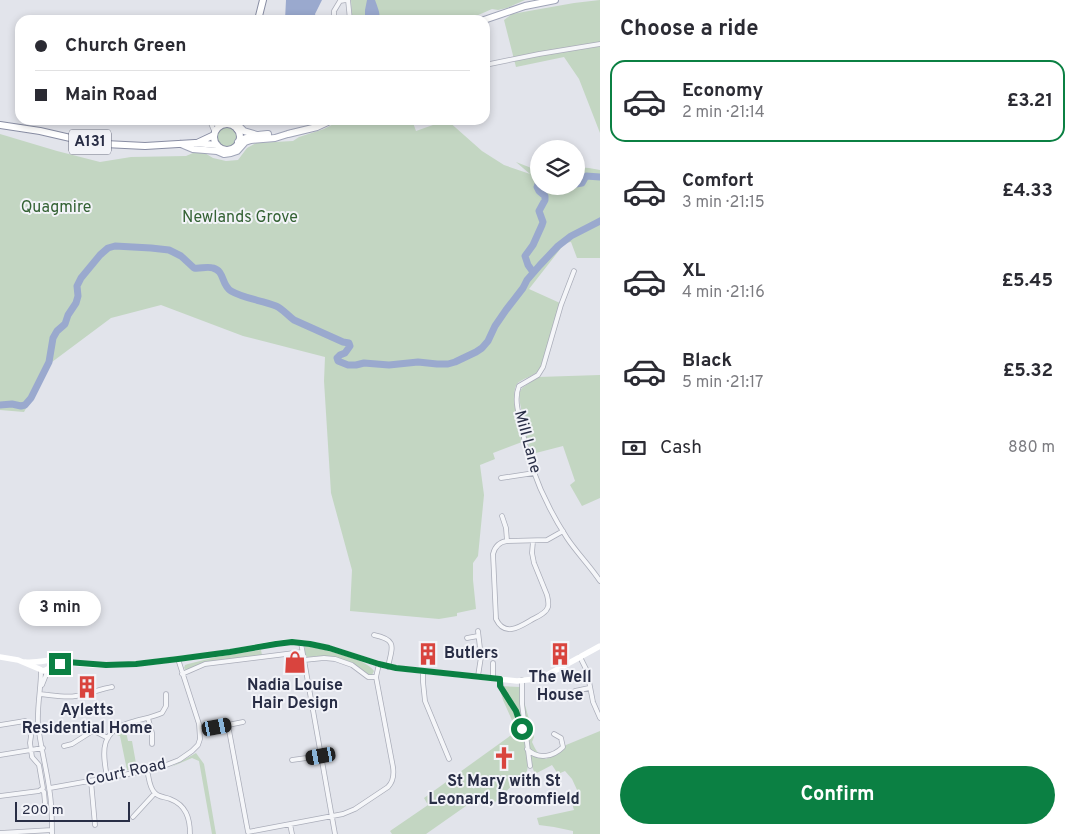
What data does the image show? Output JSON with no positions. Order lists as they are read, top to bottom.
{
  "streets": {
    "main road": ["A131"],
    "street": ["Mill Lane", "Court Road"]
  },
  "parks": ["Quagmire", "Newlands Grove"],
  "places": {
    "building": ["Butlers", "The Well House", "Ayletts Residential Home"],
    "shop": ["Nadia Louise Hair Design"],
    "church": ["St Mary with St Leonard, Broomfield"]
  },
  "scale_bar": "200 m",
  "page": {
    "heading": "Choose a ride",
    "banner": ["Church Green", "Main Road"],
    "list": [
      {
        "name": "Economy",
        "note": "2 min · 21:14",
        "value": "£3.21"
      },
      {
        "name": "Comfort",
        "note": "3 min · 21:15",
        "value": "£4.33"
      },
      {
        "name": "XL",
        "note": "4 min · 21:16",
        "value": "£5.45"
      },
      {
        "name": "Black",
        "note": "5 min · 21:17",
        "value": "£5.32"
      }
    ],
    "pay": ["Cash", "880 m"],
    "bubble": "3 min",
    "buttons": "Confirm",
    "scale": "200 m"
  }
}
